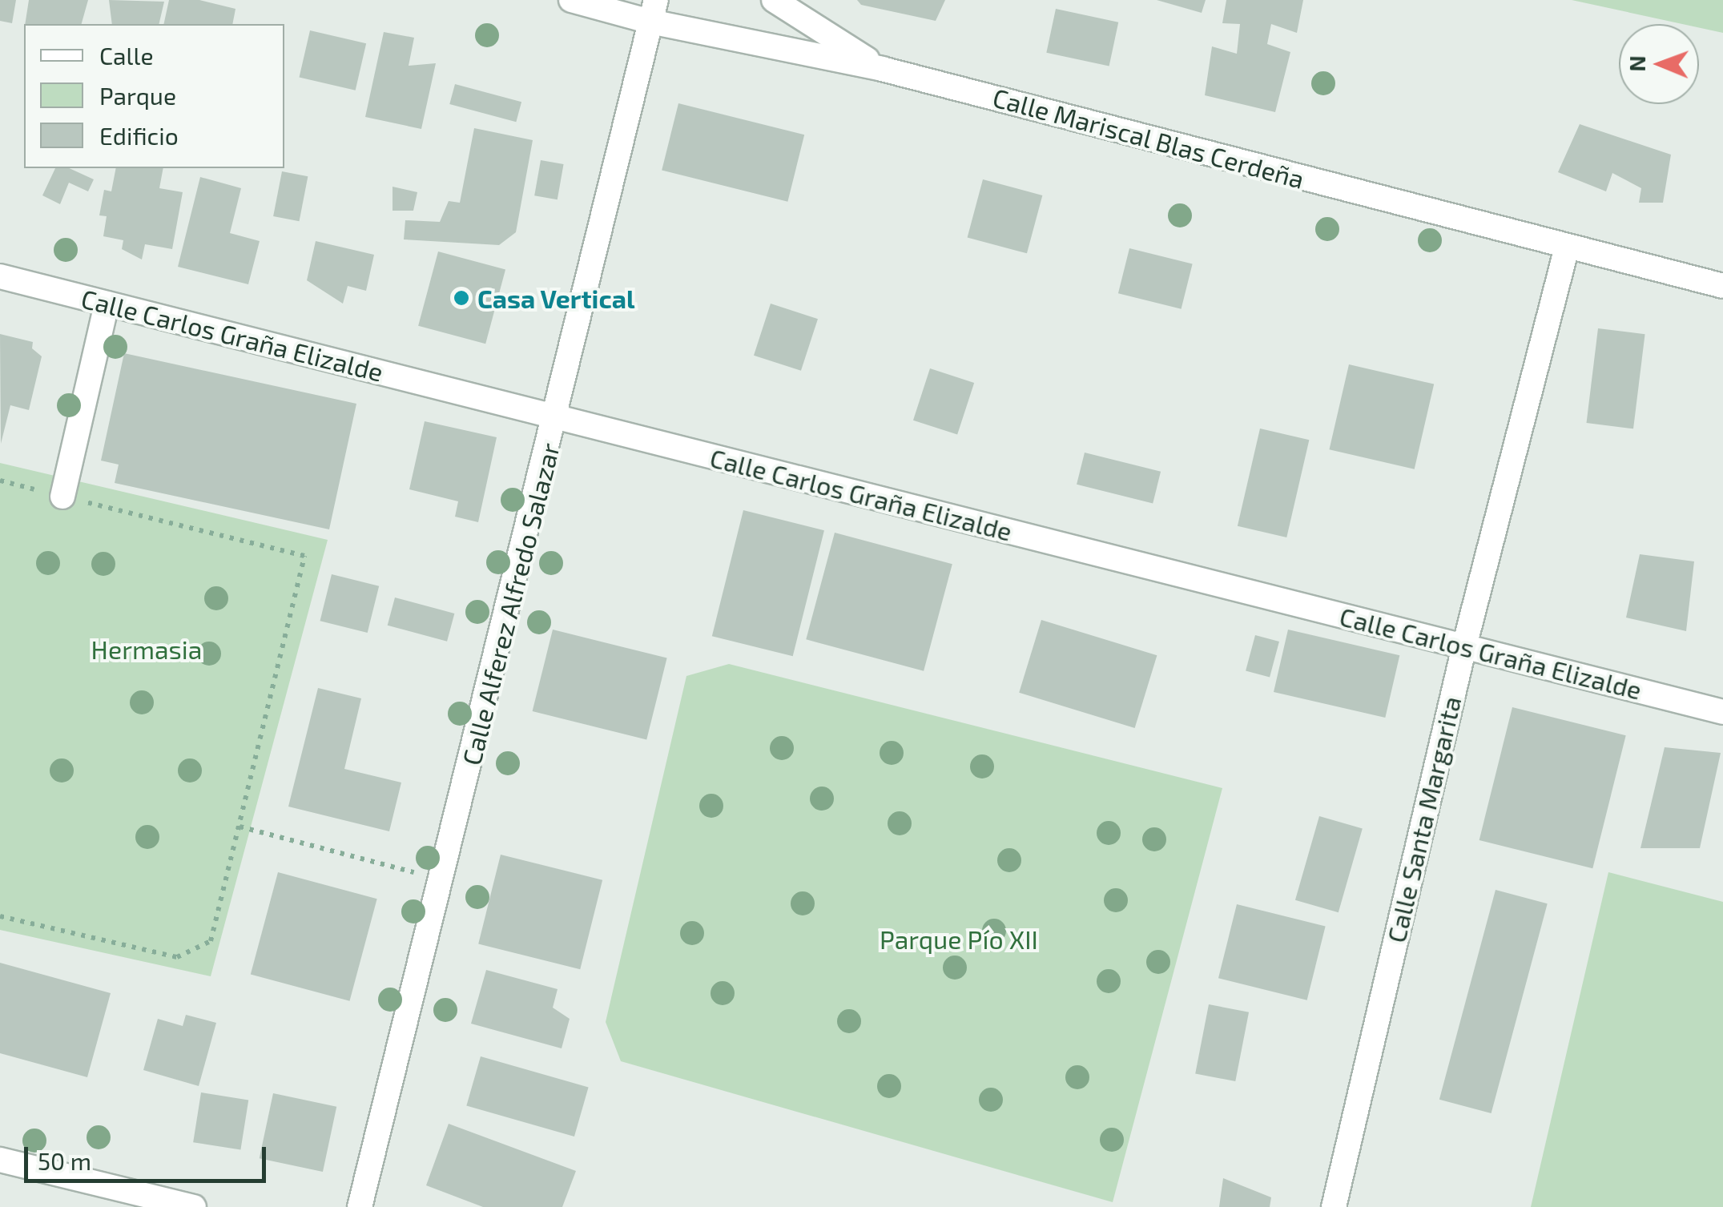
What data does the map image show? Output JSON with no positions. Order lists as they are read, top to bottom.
{
  "streets": {
    "street": [
      "Calle Mariscal Blas Cerdeña",
      "Calle Carlos Graña Elizalde",
      "Calle Alferez Alfredo Salazar",
      "Calle Santa Margarita"
    ]
  },
  "crossings": [
    ["Calle Mariscal Blas Cerdeña", "Calle Alferez Alfredo Salazar"],
    ["Calle Mariscal Blas Cerdeña", "Calle Santa Margarita"],
    ["Calle Carlos Graña Elizalde", "Calle Alferez Alfredo Salazar"],
    ["Calle Carlos Graña Elizalde", "Calle Santa Margarita"]
  ],
  "parks": ["Hermasia", "Parque Pío XII"],
  "places": ["Casa Vertical"],
  "legend": ["Calle", "Parque", "Edificio"],
  "scale_bar": "50 m",
  "north": "left"
}
